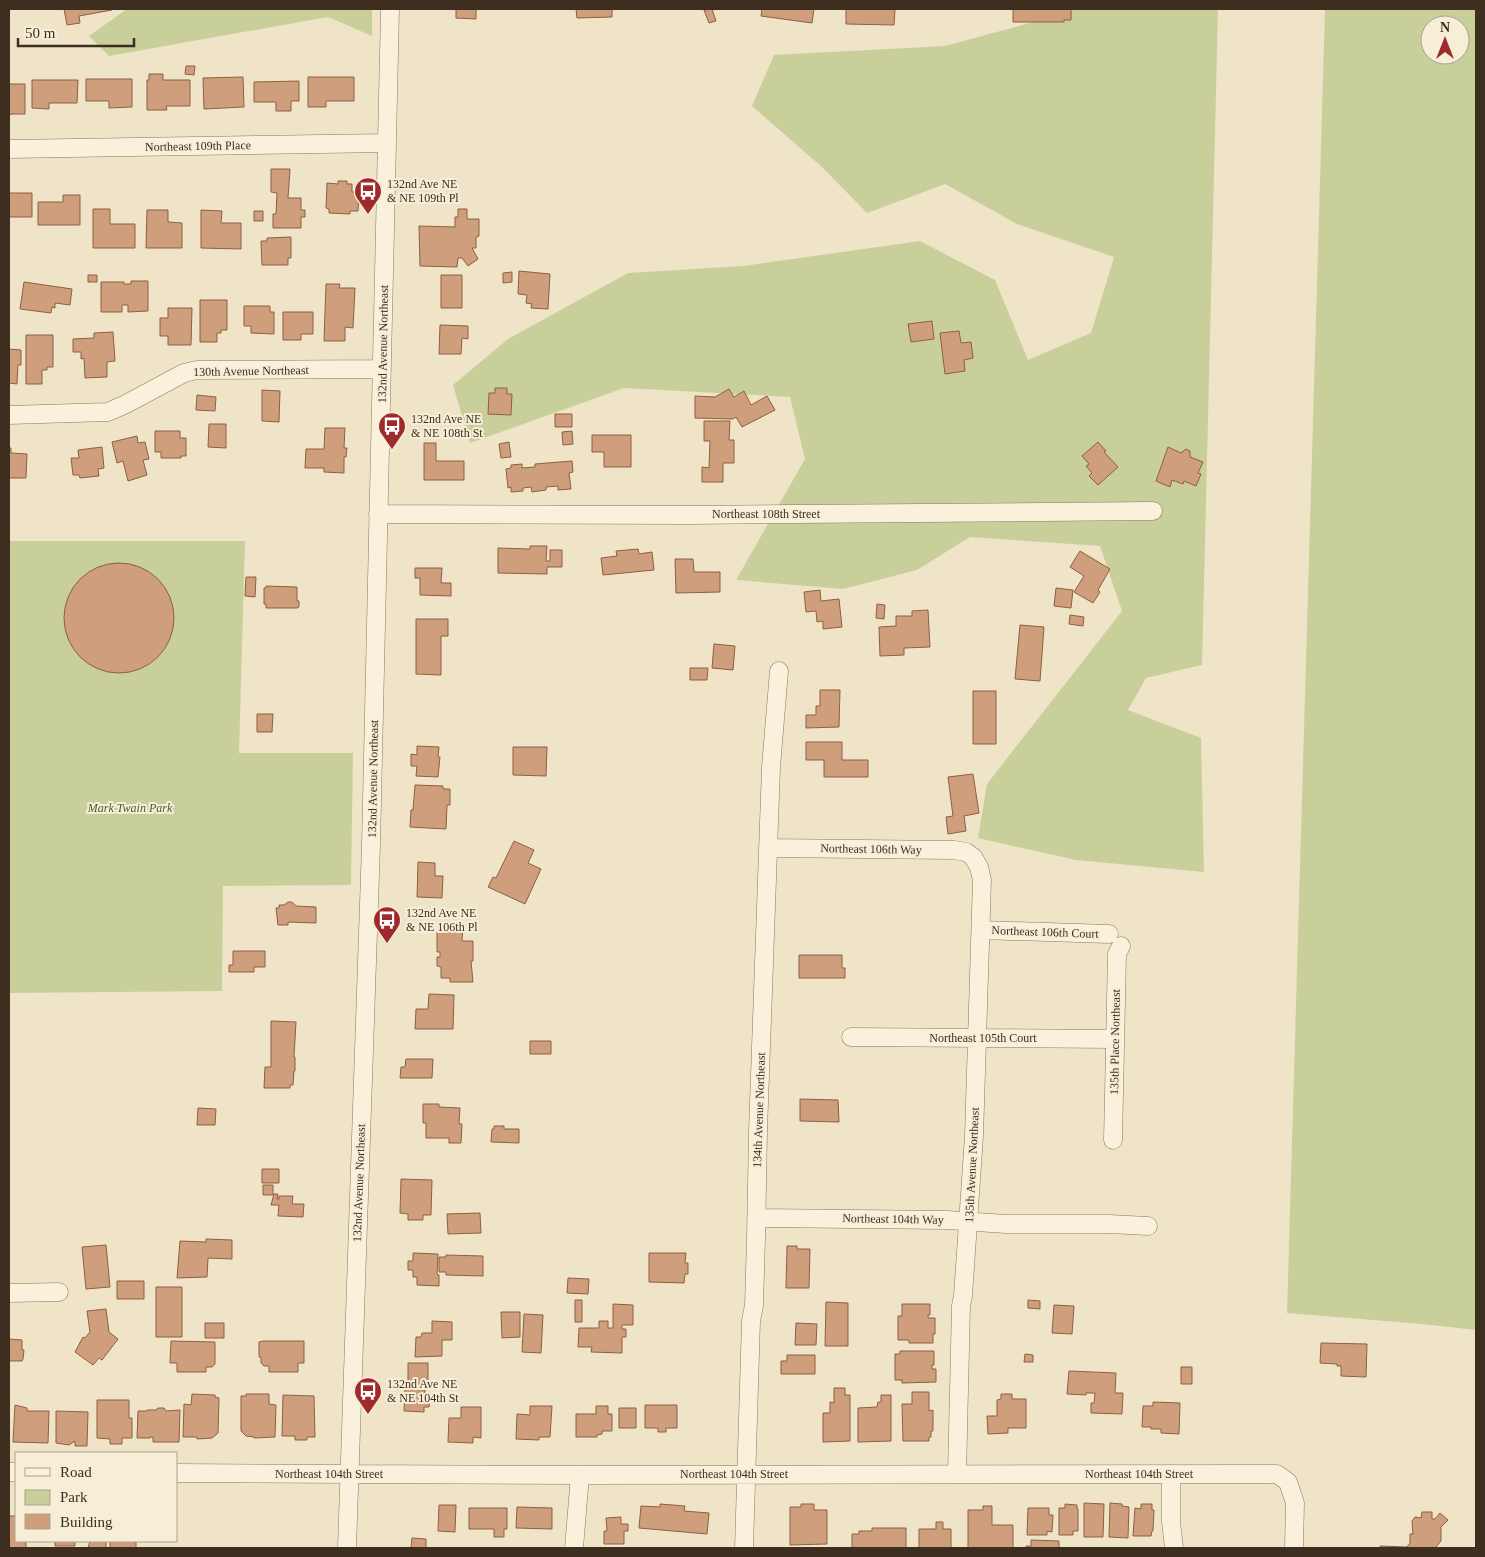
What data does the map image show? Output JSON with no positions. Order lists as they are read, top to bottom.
{
  "streets": {
    "street": [
      "Northeast 109th Place",
      "132nd Avenue Northeast",
      "130th Avenue Northeast",
      "Northeast 108th Street",
      "Northeast 106th Way",
      "Northeast 106th Court",
      "Northeast 105th Court",
      "135th Place Northeast",
      "134th Avenue Northeast",
      "135th Avenue Northeast",
      "Northeast 104th Way",
      "Northeast 104th Street"
    ]
  },
  "crossings": [
    ["Northeast 109th Place", "132nd Avenue Northeast"],
    ["132nd Avenue Northeast", "130th Avenue Northeast"],
    ["132nd Avenue Northeast", "Northeast 108th Street"],
    ["132nd Avenue Northeast", "Northeast 104th Street"],
    ["Northeast 106th Way", "134th Avenue Northeast"],
    ["Northeast 106th Way", "135th Avenue Northeast"],
    ["Northeast 106th Court", "135th Avenue Northeast"],
    ["Northeast 105th Court", "135th Place Northeast"],
    ["Northeast 105th Court", "135th Avenue Northeast"],
    ["134th Avenue Northeast", "Northeast 104th Way"],
    ["134th Avenue Northeast", "Northeast 104th Street"],
    ["135th Avenue Northeast", "Northeast 104th Way"],
    ["135th Avenue Northeast", "Northeast 104th Street"]
  ],
  "parks": ["Mark Twain Park"],
  "places": {
    "bus stop": [
      "132nd Ave NE & NE 109th Pl",
      "132nd Ave NE & NE 108th St",
      "132nd Ave NE & NE 106th Pl",
      "132nd Ave NE & NE 104th St"
    ]
  },
  "legend": ["Road", "Park", "Building"],
  "scale_bar": "50 m",
  "north": "top"
}
